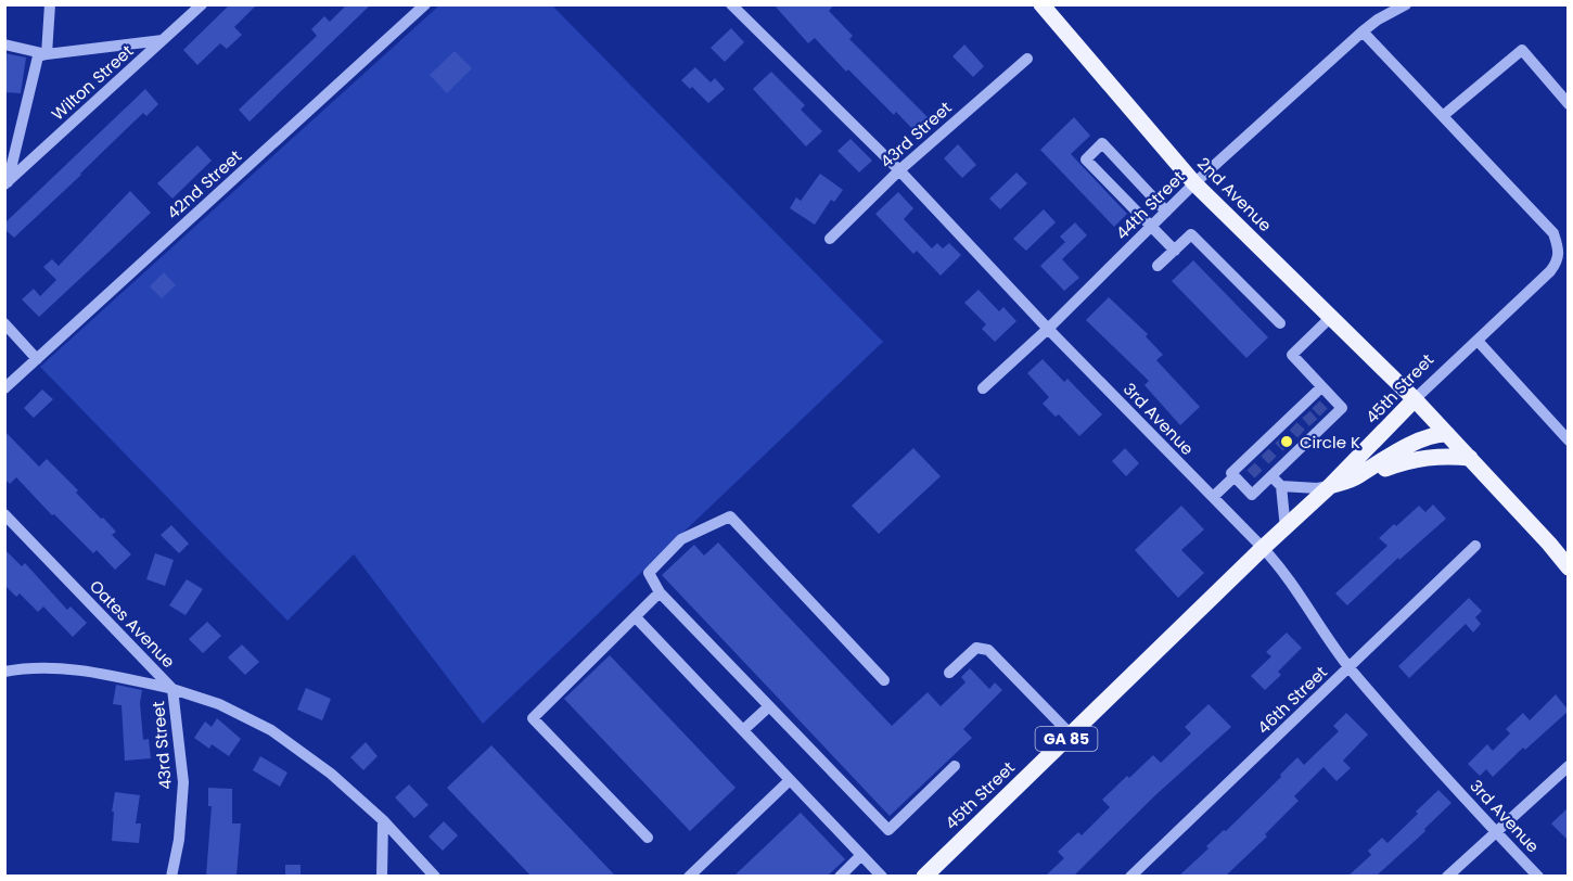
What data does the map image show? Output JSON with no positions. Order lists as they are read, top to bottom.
{
  "streets": {
    "main road": ["2nd Avenue", "45th Street", "GA 85"],
    "street": [
      "Wilton Street",
      "43rd Street",
      "42nd Street",
      "44th Street",
      "3rd Avenue",
      "Oates Avenue",
      "46th Street"
    ]
  },
  "crossings": [
    ["43rd Street", "3rd Avenue"],
    ["43rd Street", "Oates Avenue"],
    ["2nd Avenue", "44th Street"],
    ["2nd Avenue", "45th Street"],
    ["44th Street", "45th Street"],
    ["44th Street", "3rd Avenue"],
    ["45th Street", "3rd Avenue"],
    ["3rd Avenue", "46th Street"]
  ],
  "places": ["Circle K"]
}
